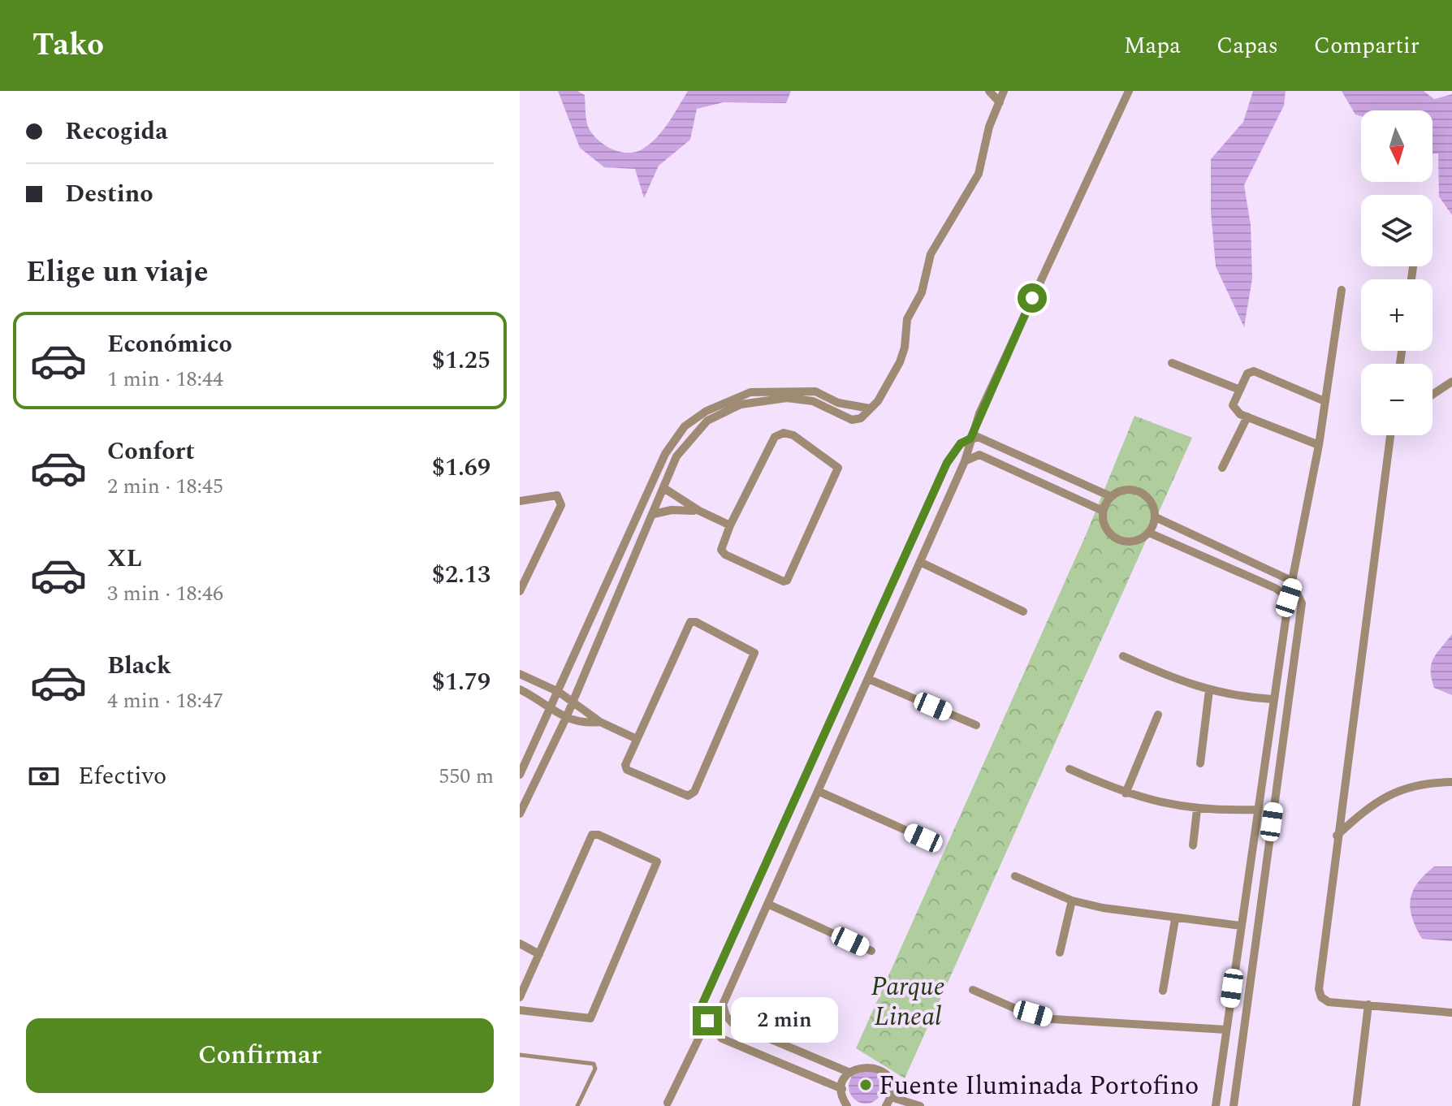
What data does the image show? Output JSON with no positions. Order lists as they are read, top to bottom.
{
  "parks": ["Parque Lineal"],
  "places": ["Fuente Iluminada Portofino"],
  "north": "bottom",
  "page": {
    "header": "Tako",
    "nav": ["Mapa", "Capas", "Compartir"],
    "banner": ["Recogida", "Destino"],
    "map_buttons": ["+", "−"],
    "heading": "Elige un viaje",
    "list": [
      {
        "name": "Económico",
        "note": "1 min · 18:44",
        "value": "$1.25"
      },
      {
        "name": "Confort",
        "note": "2 min · 18:45",
        "value": "$1.69"
      },
      {
        "name": "XL",
        "note": "3 min · 18:46",
        "value": "$2.13"
      },
      {
        "name": "Black",
        "note": "4 min · 18:47",
        "value": "$1.79"
      }
    ],
    "pay": ["Efectivo", "550 m"],
    "bubble": "2 min",
    "buttons": "Confirmar"
  }
}
